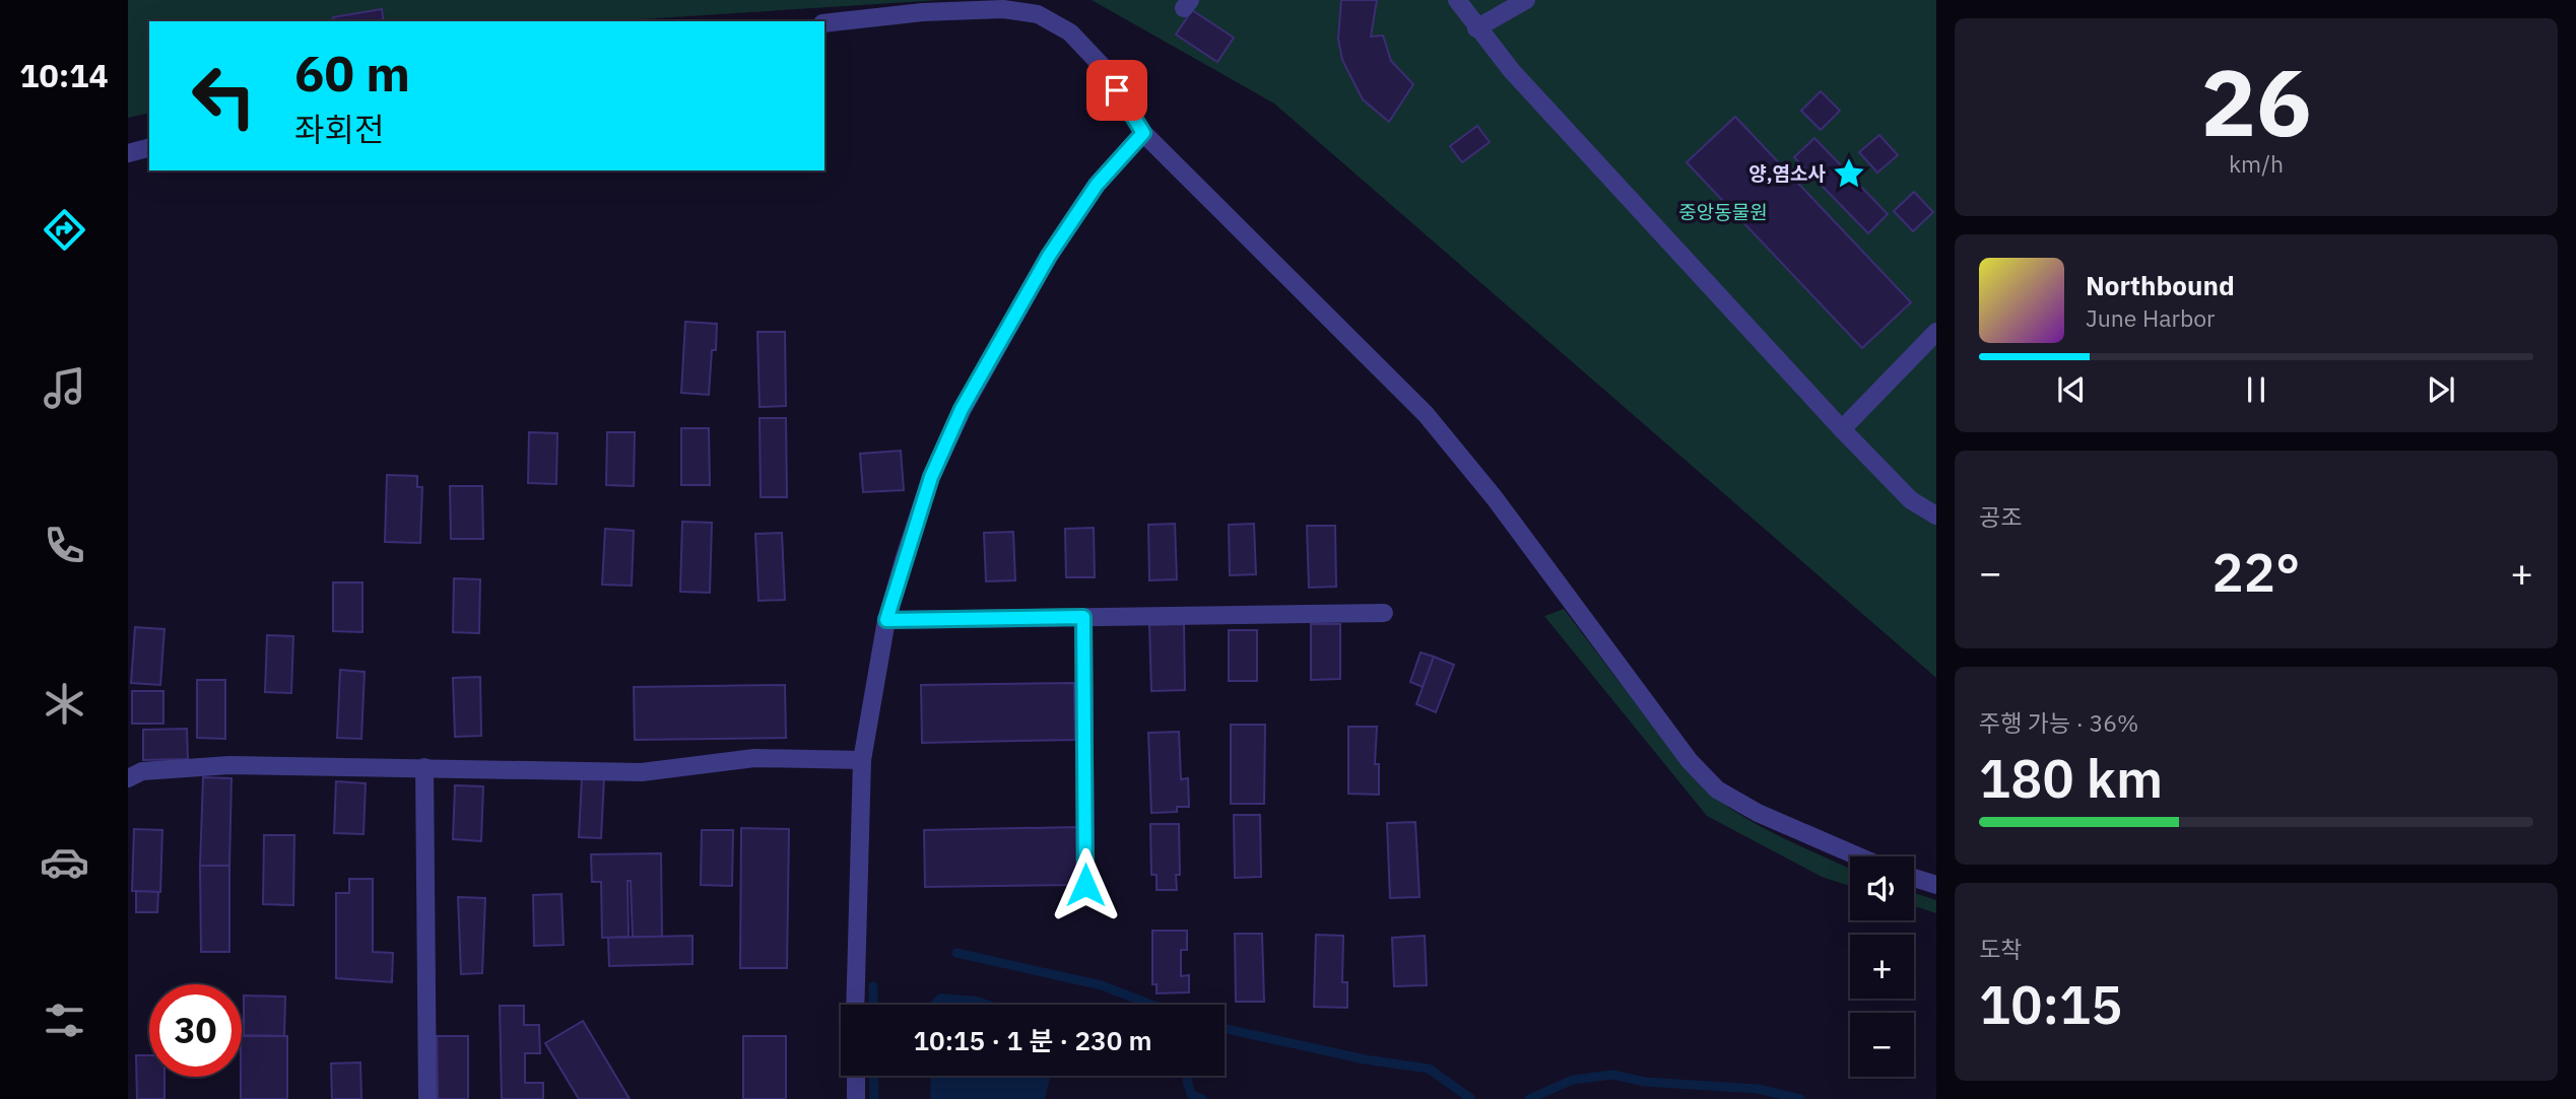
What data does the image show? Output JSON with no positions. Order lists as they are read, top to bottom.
{
  "parks": ["중앙동물원"],
  "places": {
    "place": ["양,염소사"]
  },
  "page": {
    "tabs": "10:14",
    "tile": [
      ["26", "km/h"],
      "공조",
      ["주행 가능 · 36%", "180 km"],
      ["도착", "10:15"]
    ],
    "turn": ["60 m", "좌회전"],
    "song": ["Northbound", "June Harbor"],
    "heat": ["−", "22°", "+"],
    "map_buttons": ["+", "−"],
    "limit": "30",
    "trip": "10:15 · 1 분 · 230 m"
  }
}
